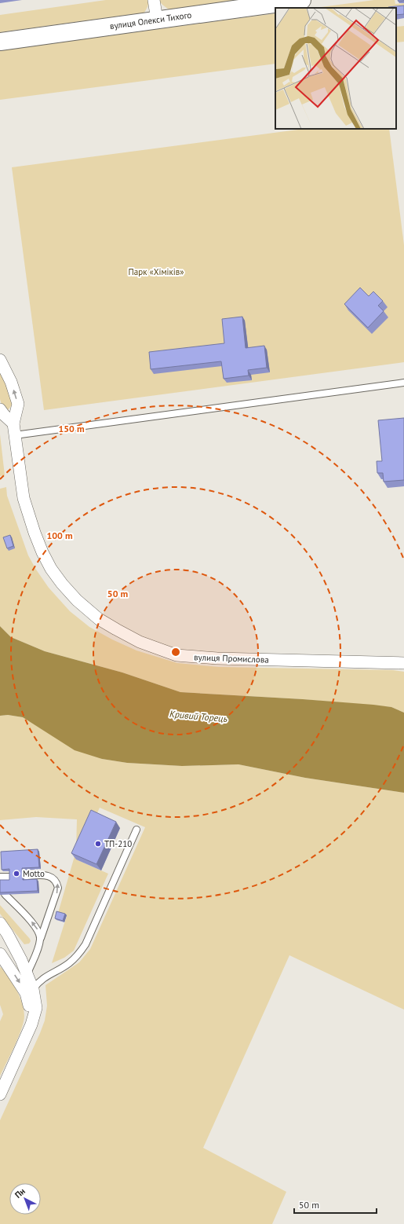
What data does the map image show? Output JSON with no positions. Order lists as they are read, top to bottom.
{
  "streets": {
    "main road": ["вулиця Олекси Тихого"],
    "street": ["вулиця Промислова"]
  },
  "water": ["Кривий Торець"],
  "parks": ["Парк «Хіміків»"],
  "places": ["ТП-210", "Motto"],
  "scale_bar": "50 m",
  "north": "top left",
  "rings": ["150 m", "100 m", "50 m"]
}
